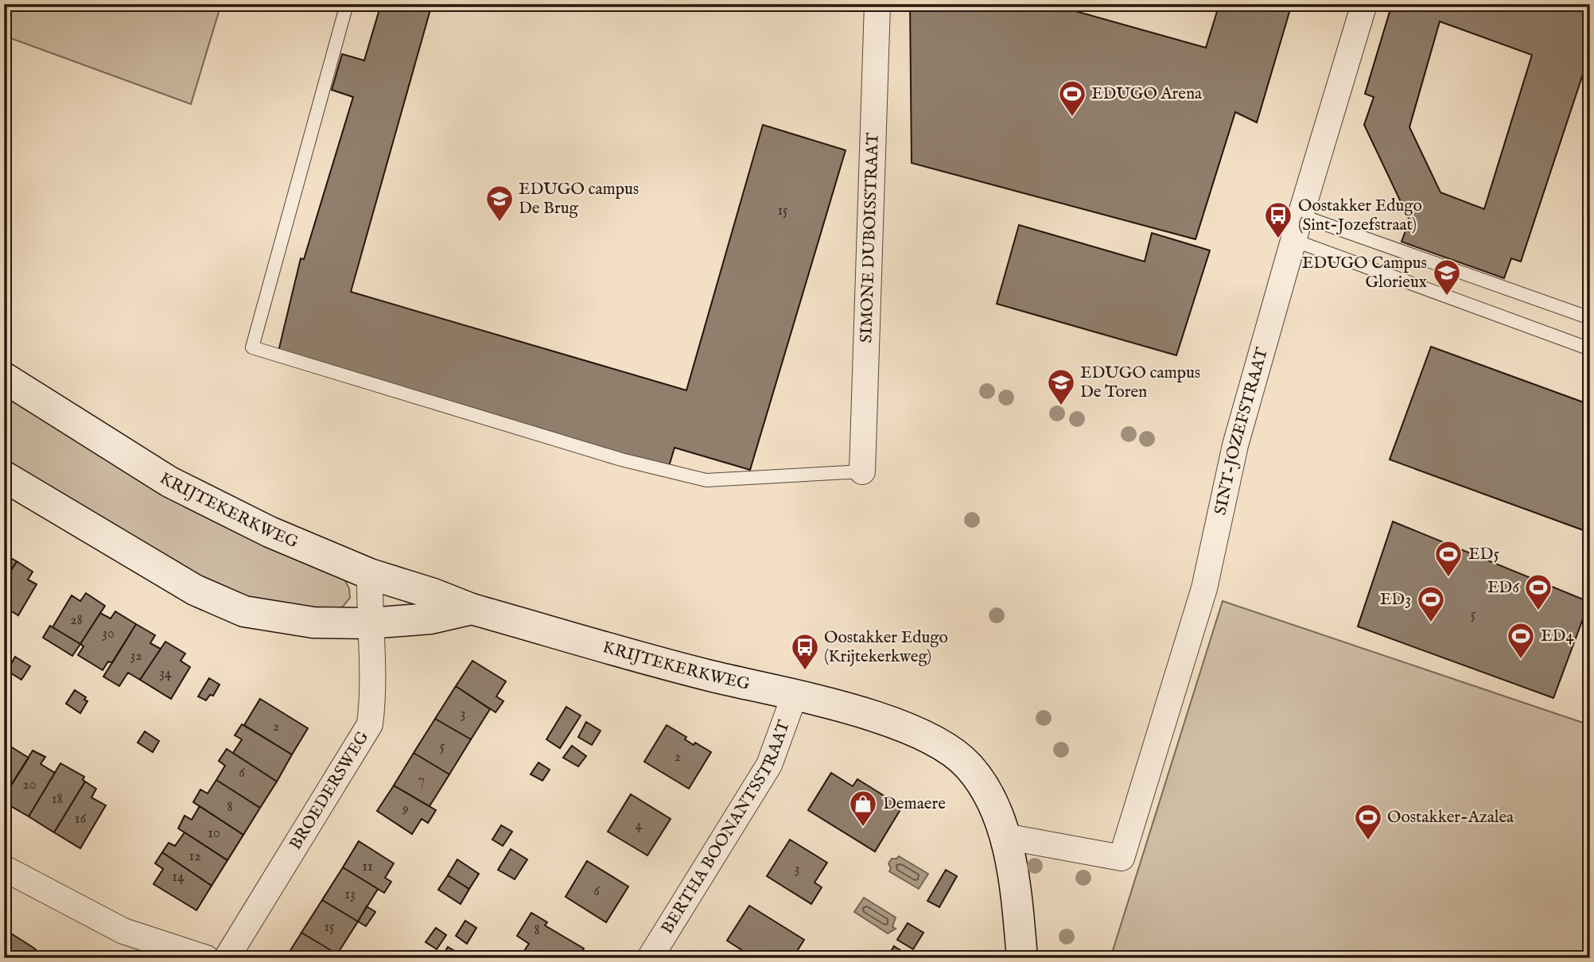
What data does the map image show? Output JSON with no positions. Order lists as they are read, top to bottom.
{
  "streets": {
    "street": [
      "SIMONE DUBOISSTRAAT",
      "SINT-JOZEFSTRAAT",
      "KRIJTEKERKWEG",
      "BROEDERSWEG",
      "BERTHA BOONANTSSTRAAT"
    ]
  },
  "crossings": [
    ["SINT-JOZEFSTRAAT", "KRIJTEKERKWEG"],
    ["KRIJTEKERKWEG", "BROEDERSWEG"],
    ["KRIJTEKERKWEG", "BERTHA BOONANTSSTRAAT"]
  ],
  "places": {
    "sports": [
      "EDUGO Arena",
      "ED5",
      "ED6",
      "ED3",
      "ED4",
      "Oostakker-Azalea"
    ],
    "school or university": ["EDUGO campus De Brug", "EDUGO Campus Glorieux", "EDUGO campus De Toren"],
    "bus stop": ["Oostakker Edugo (Sint-Jozefstraat)", "Oostakker Edugo (Krijtekerkweg)"],
    "shop": ["Demaere"]
  },
  "house_numbers": [
    "15",
    "5",
    "28",
    "30",
    "32",
    "34",
    "3",
    "2",
    "5",
    "2",
    "6",
    "7",
    "20",
    "18",
    "8",
    "9",
    "16",
    "4",
    "10",
    "12",
    "11",
    "3",
    "14",
    "6",
    "13",
    "15",
    "8"
  ]
}
